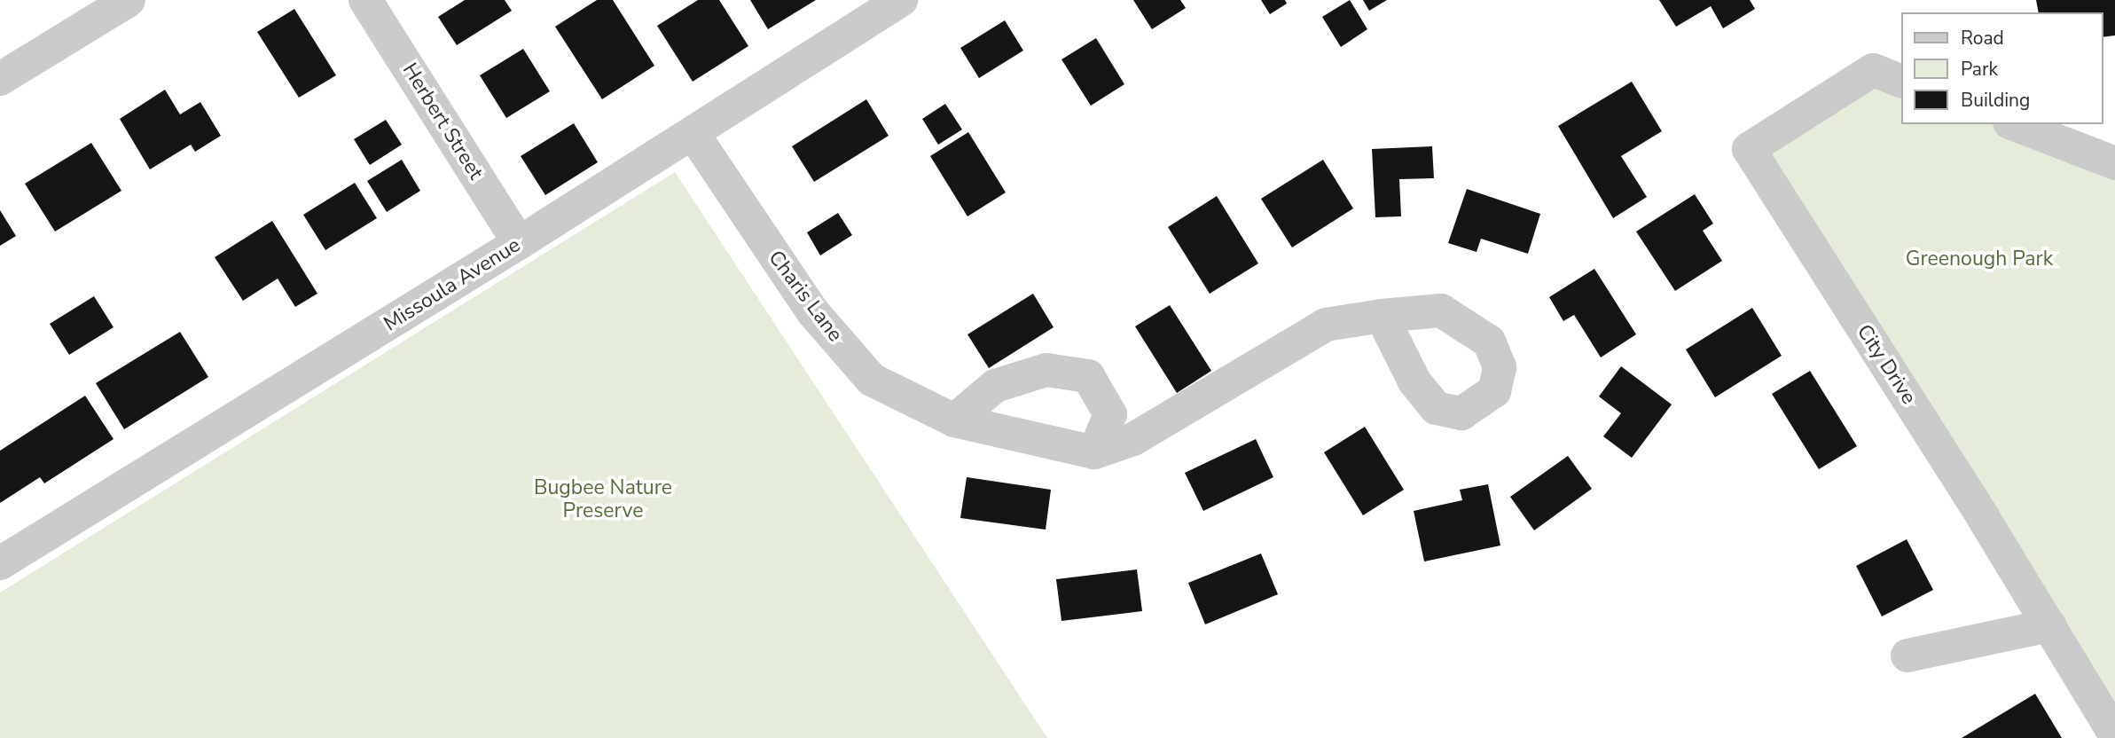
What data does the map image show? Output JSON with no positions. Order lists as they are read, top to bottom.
{
  "streets": {
    "street": [
      "Herbert Street",
      "Missoula Avenue",
      "Charis Lane",
      "City Drive"
    ]
  },
  "crossings": [
    ["Herbert Street", "Missoula Avenue"],
    ["Missoula Avenue", "Charis Lane"]
  ],
  "parks": ["Greenough Park", "Bugbee Nature Preserve"],
  "legend": ["Road", "Park", "Building"]
}
